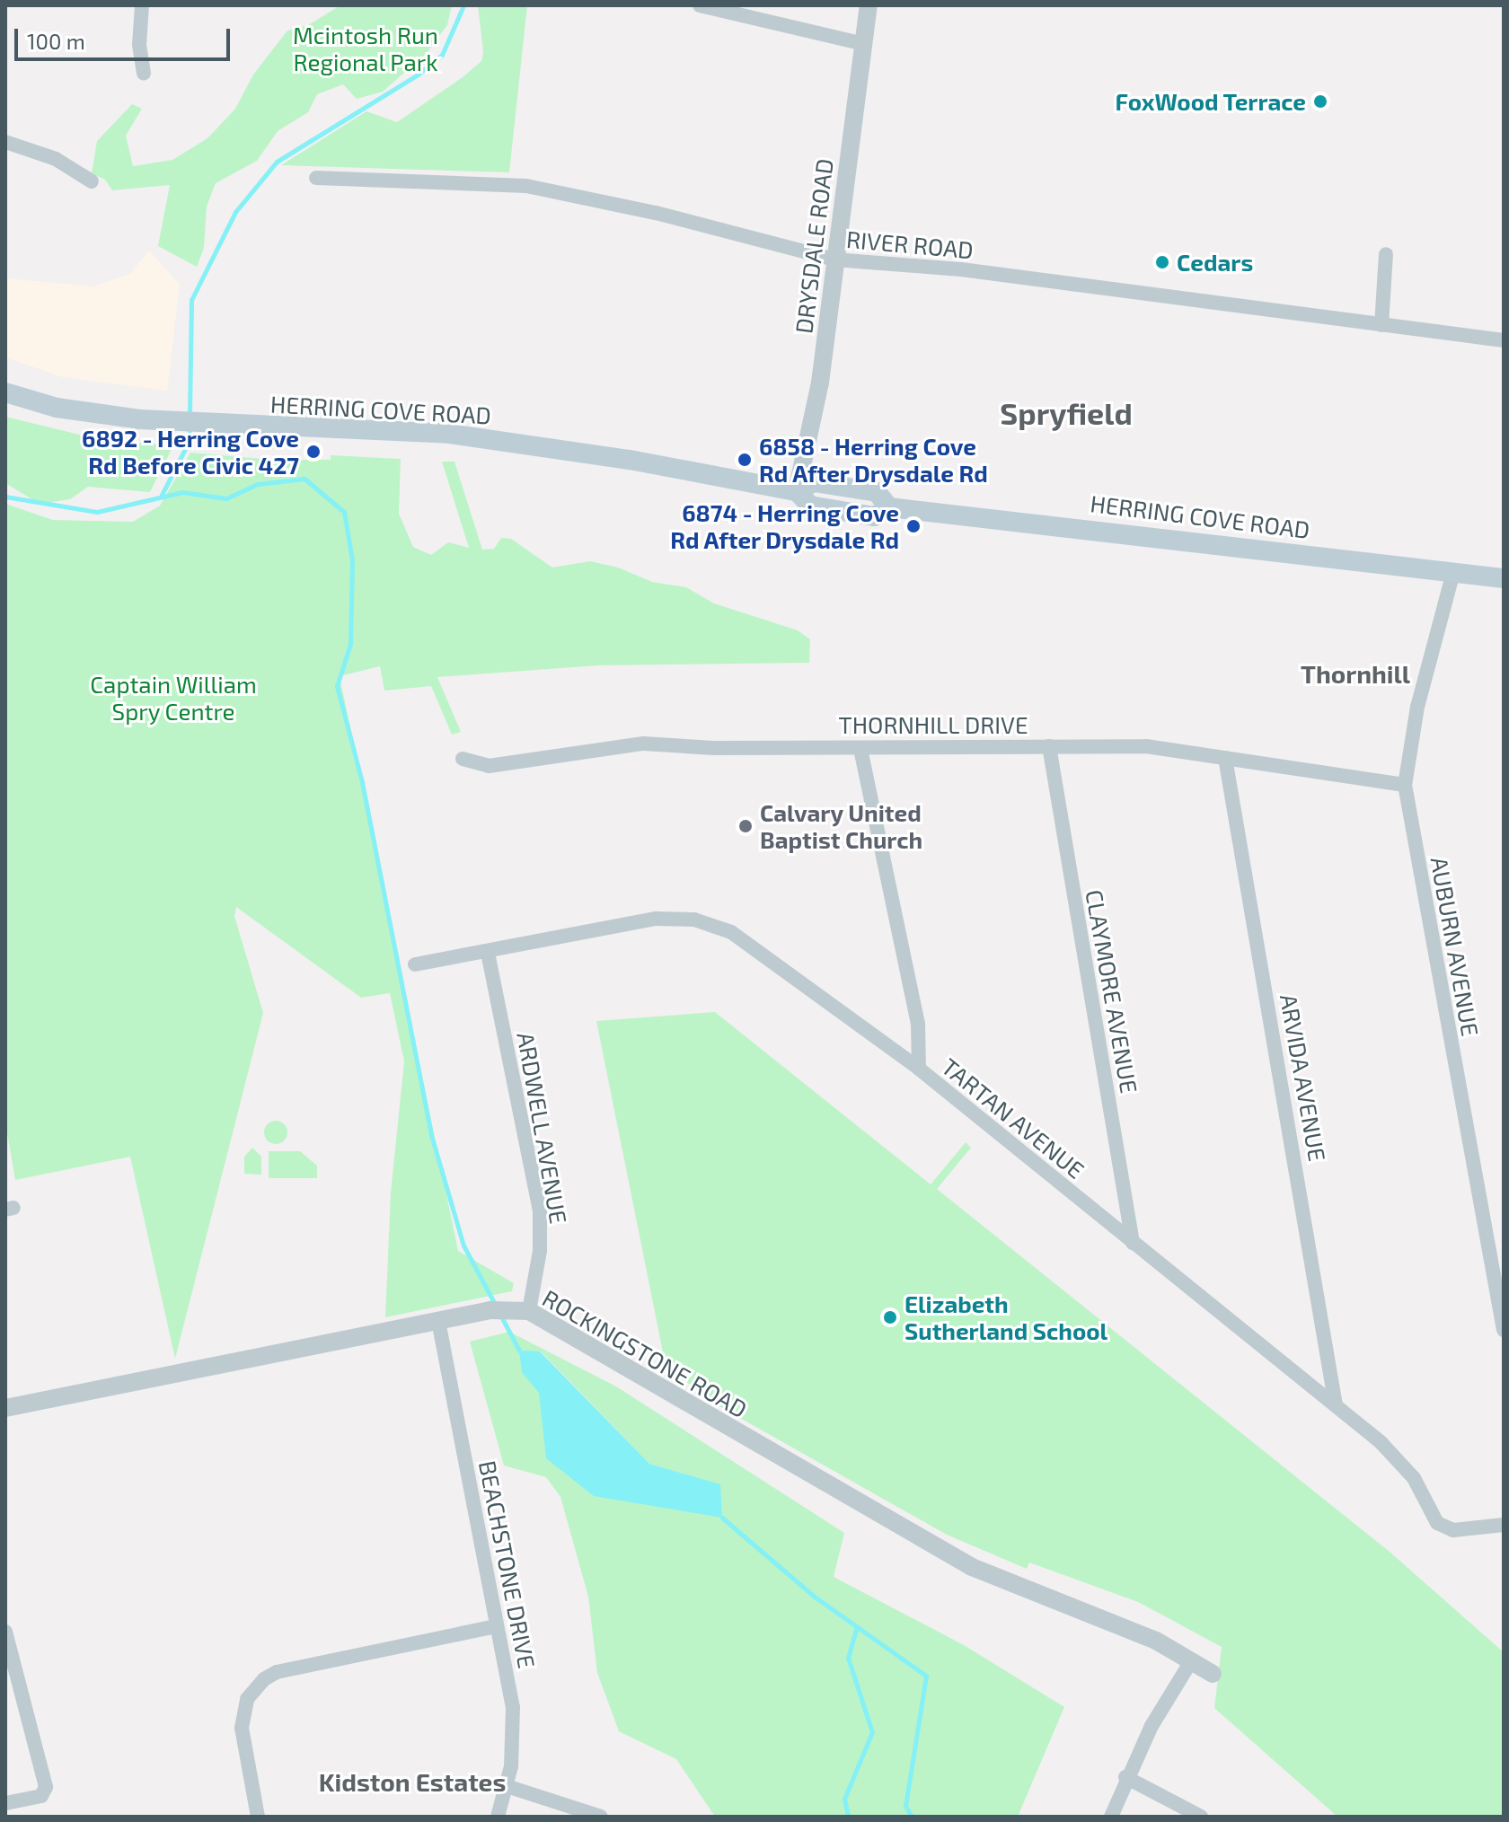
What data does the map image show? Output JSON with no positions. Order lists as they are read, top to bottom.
{
  "streets": {
    "main road": ["HERRING COVE ROAD"],
    "street": [
      "RIVER ROAD",
      "DRYSDALE ROAD",
      "THORNHILL DRIVE",
      "AUBURN AVENUE",
      "CLAYMORE AVENUE",
      "ARVIDA AVENUE",
      "TARTAN AVENUE",
      "ARDWELL AVENUE",
      "ROCKINGSTONE ROAD",
      "BEACHSTONE DRIVE"
    ]
  },
  "crossings": [
    ["RIVER ROAD", "DRYSDALE ROAD"],
    ["DRYSDALE ROAD", "HERRING COVE ROAD"],
    ["HERRING COVE ROAD", "AUBURN AVENUE"],
    ["THORNHILL DRIVE", "AUBURN AVENUE"],
    ["THORNHILL DRIVE", "CLAYMORE AVENUE"],
    ["THORNHILL DRIVE", "ARVIDA AVENUE"],
    ["CLAYMORE AVENUE", "TARTAN AVENUE"],
    ["ARVIDA AVENUE", "TARTAN AVENUE"],
    ["TARTAN AVENUE", "ARDWELL AVENUE"],
    ["ARDWELL AVENUE", "ROCKINGSTONE ROAD"],
    ["ROCKINGSTONE ROAD", "BEACHSTONE DRIVE"]
  ],
  "districts": ["Spryfield", "Thornhill", "Kidston Estates"],
  "parks": ["Mcintosh Run Regional Park", "Captain William Spry Centre"],
  "places": [
    "FoxWood Terrace",
    "Cedars",
    "6892 - Herring Cove Rd Before Civic 427",
    "6858 - Herring Cove Rd After Drysdale Rd",
    "6874 - Herring Cove Rd After Drysdale Rd",
    "Calvary United Baptist Church",
    "Elizabeth Sutherland School"
  ],
  "scale_bar": "100 m"
}
